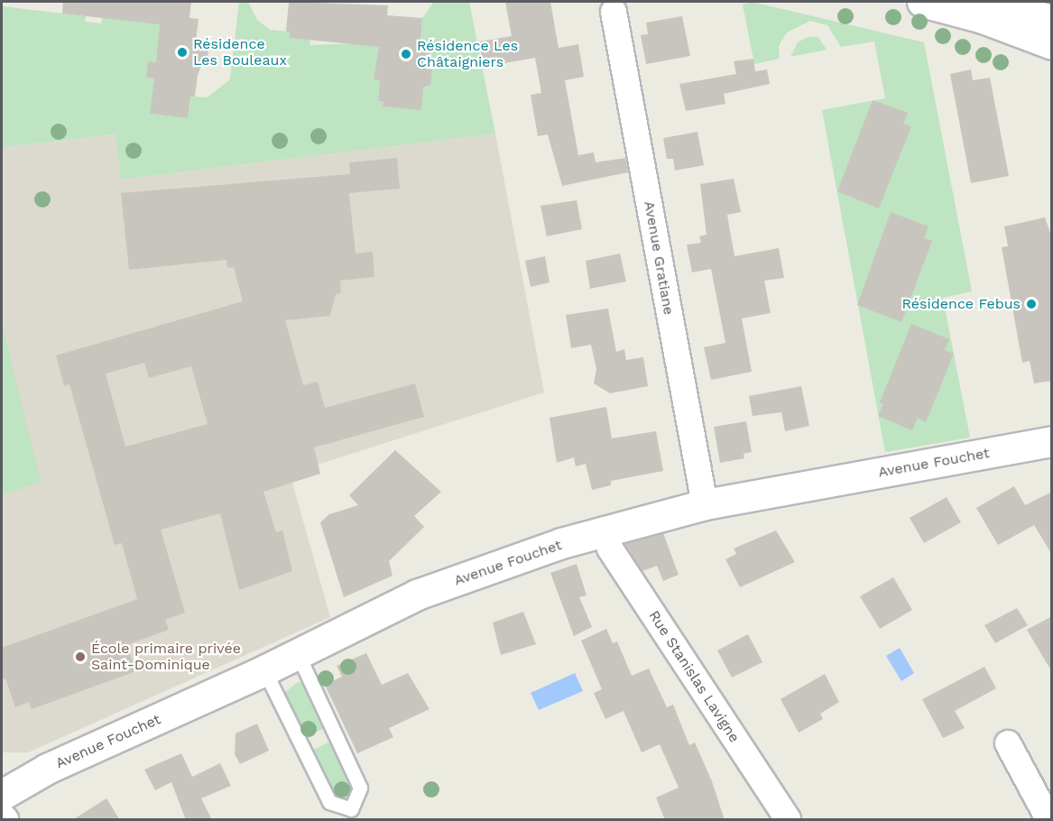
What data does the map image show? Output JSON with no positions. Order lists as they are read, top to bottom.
{
  "streets": {
    "street": ["Avenue Gratiane", "Avenue Fouchet", "Rue Stanislas Lavigne"]
  },
  "crossings": [
    ["Avenue Gratiane", "Avenue Fouchet"],
    ["Avenue Fouchet", "Rue Stanislas Lavigne"]
  ],
  "places": [
    "Résidence Les Bouleaux",
    "Résidence Les Châtaigniers",
    "Résidence Febus",
    "École primaire privée Saint-Dominique"
  ]
}
